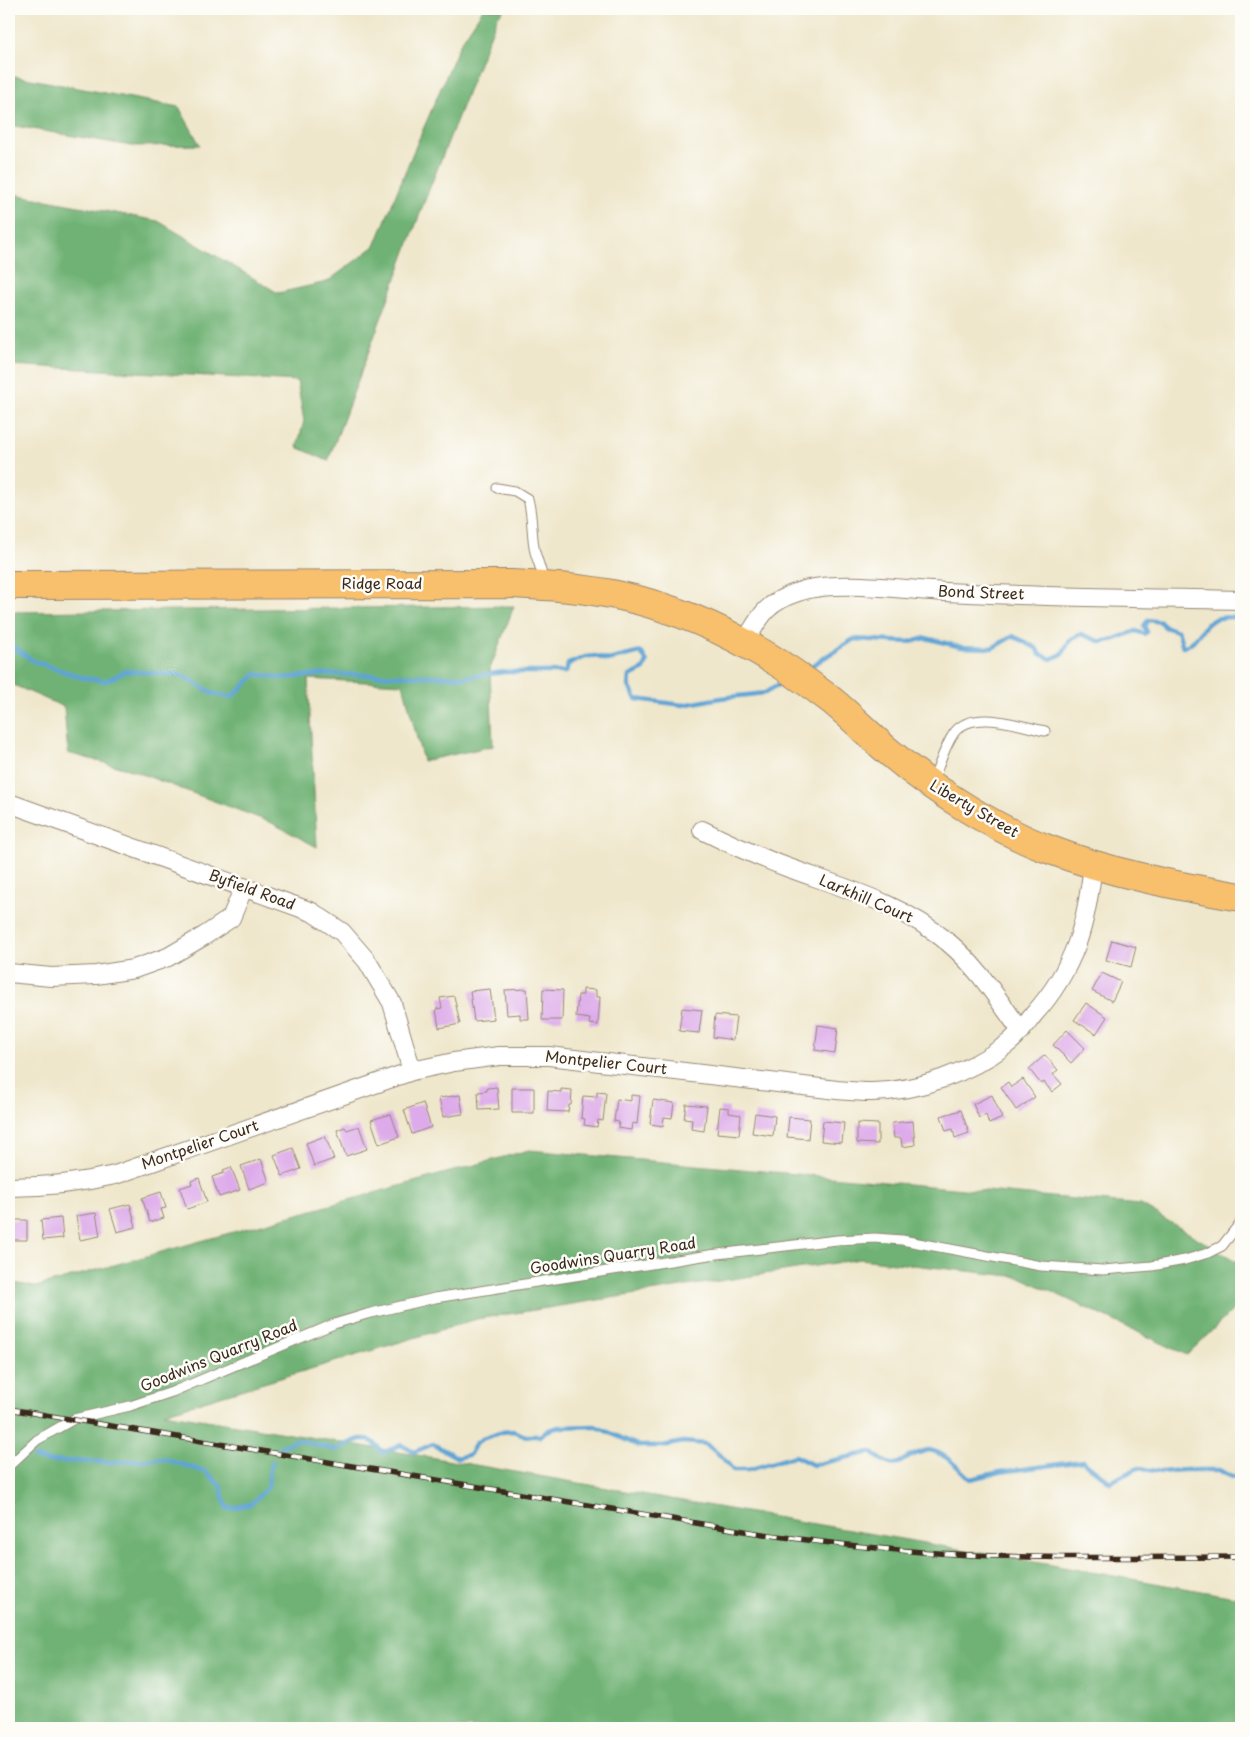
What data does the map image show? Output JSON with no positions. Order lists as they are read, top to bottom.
{
  "streets": {
    "highway": ["Ridge Road", "Liberty Street"],
    "street": [
      "Bond Street",
      "Byfield Road",
      "Larkhill Court",
      "Montpelier Court"
    ],
    "lane": ["Goodwins Quarry Road"]
  },
  "crossings": [
    ["Ridge Road", "Bond Street"],
    ["Ridge Road", "Liberty Street"],
    ["Bond Street", "Liberty Street"],
    ["Liberty Street", "Montpelier Court"],
    ["Byfield Road", "Montpelier Court"],
    ["Larkhill Court", "Montpelier Court"]
  ]
}
